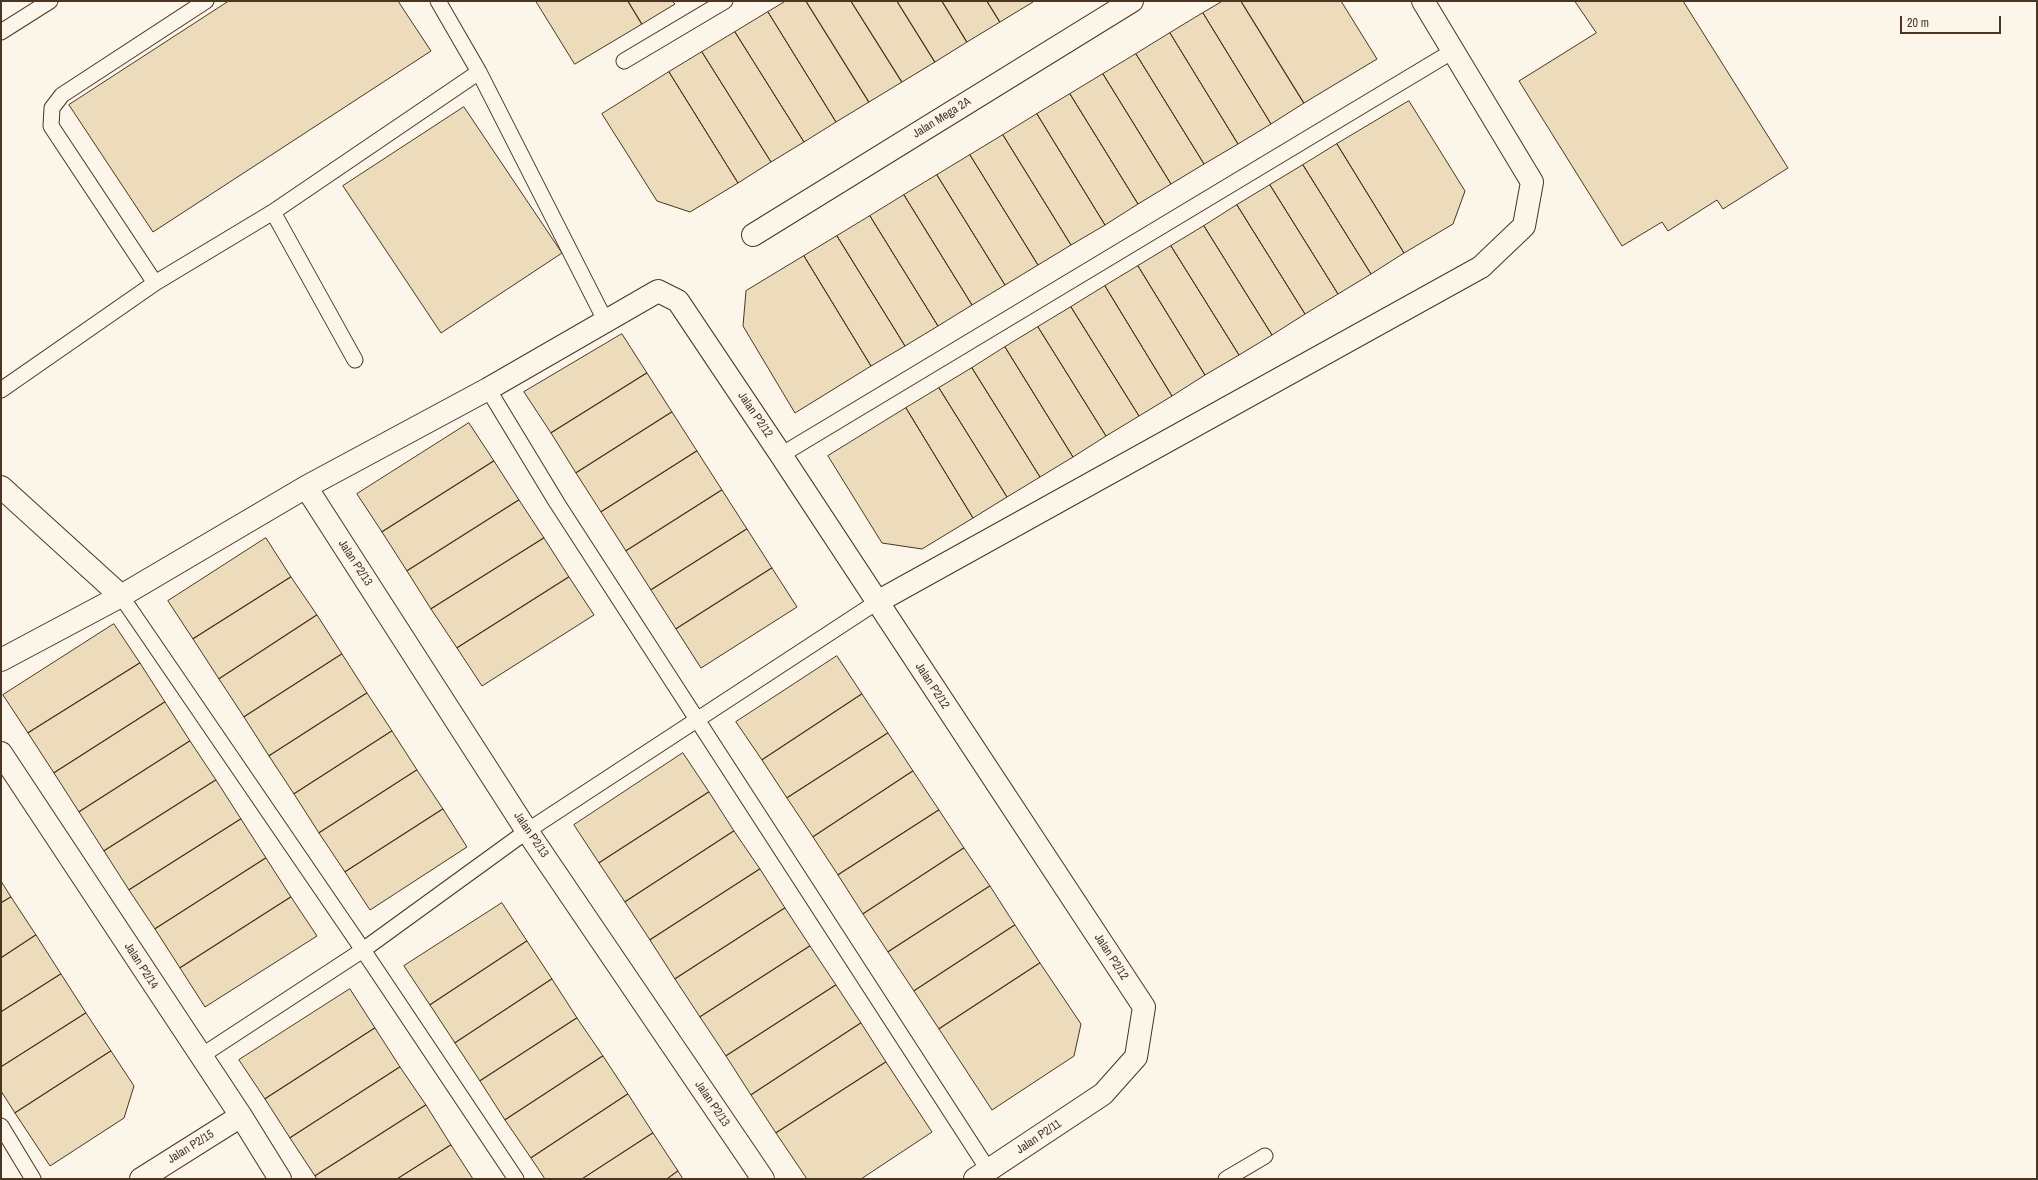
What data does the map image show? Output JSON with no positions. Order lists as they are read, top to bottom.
{
  "streets": {
    "street": [
      "Jalan Mega 2A",
      "Jalan P2/12",
      "Jalan P2/13",
      "Jalan P2/14",
      "Jalan P2/11",
      "Jalan P2/15"
    ]
  },
  "crossings": [
    ["Jalan P2/12", "Jalan P2/11"],
    ["Jalan P2/14", "Jalan P2/15"]
  ],
  "scale_bar": "20 m"
}
